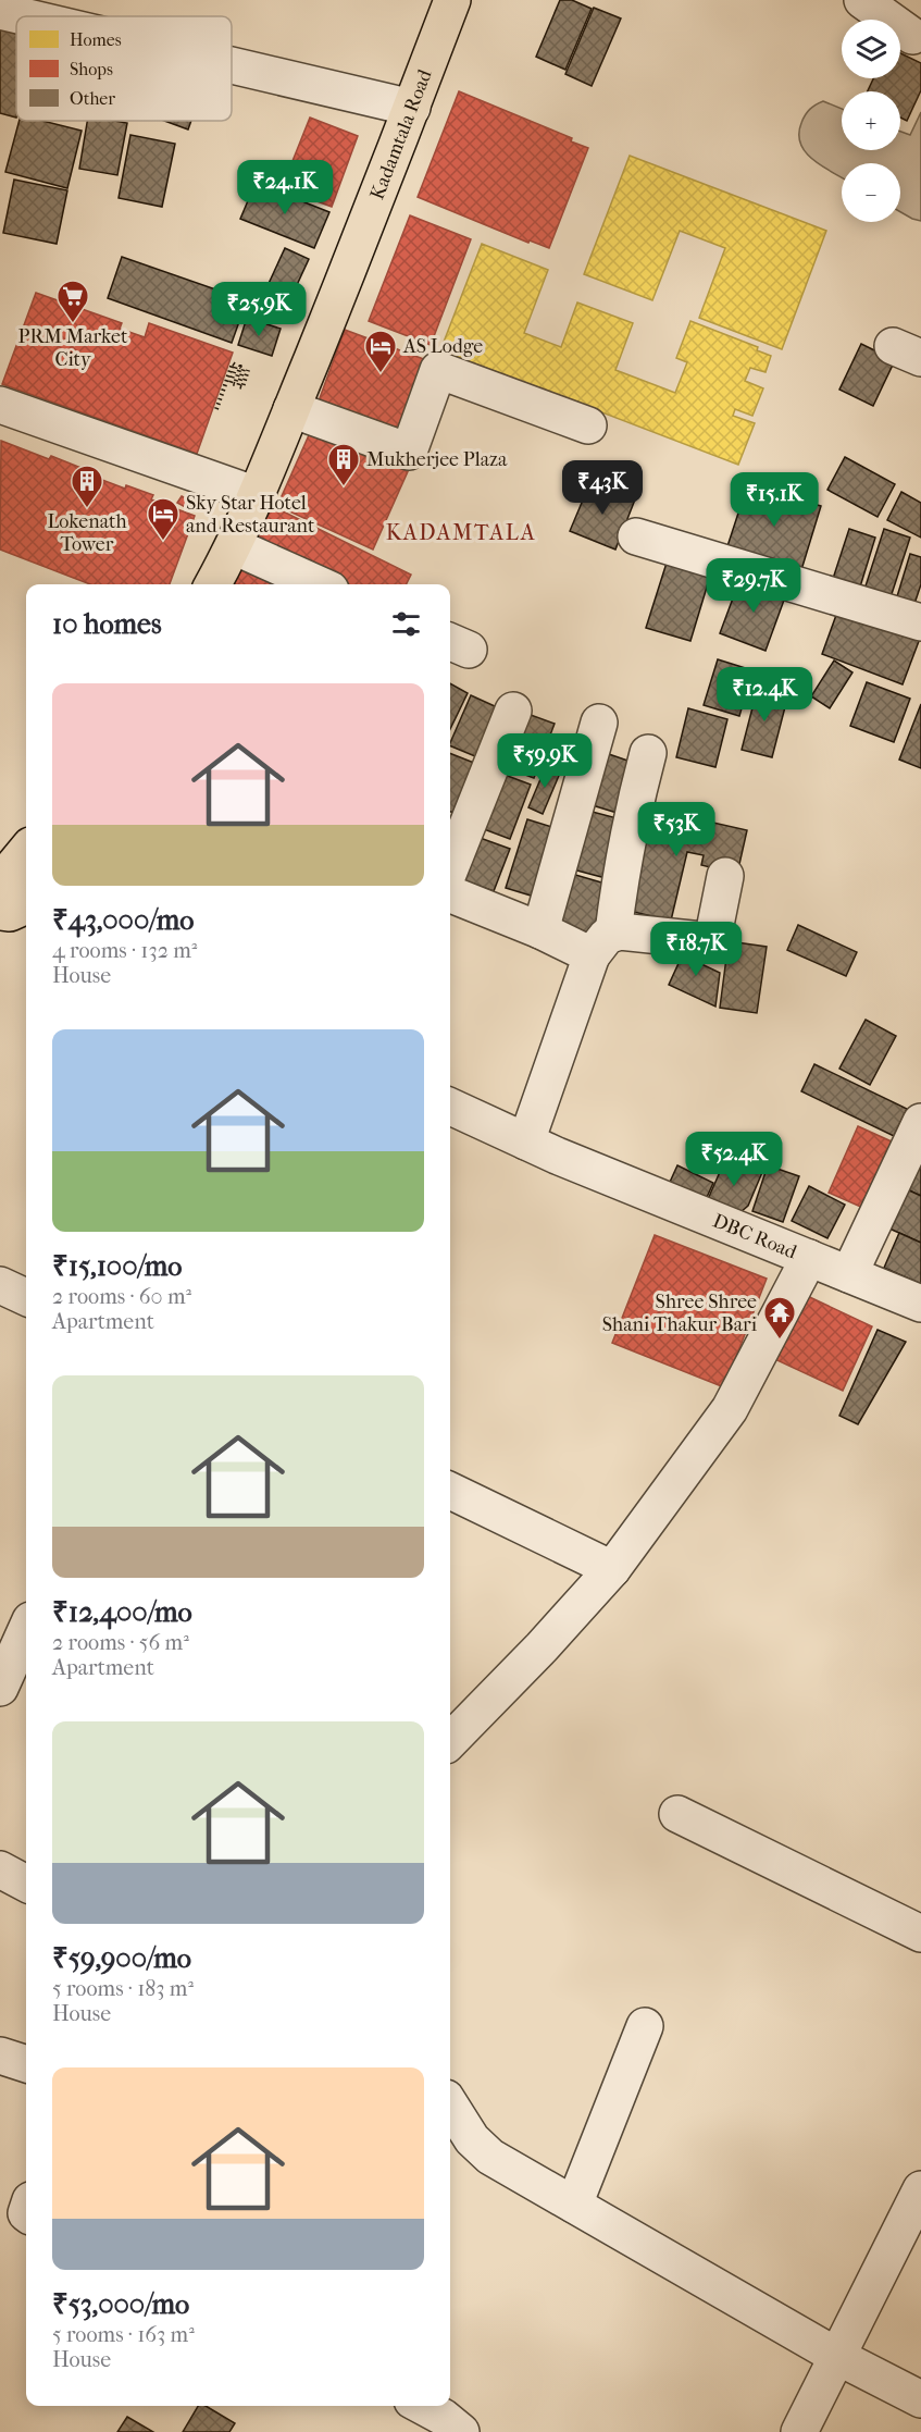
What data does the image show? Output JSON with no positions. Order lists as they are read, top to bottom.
{
  "streets": {
    "main road": ["Kadamtala Road"],
    "street": ["DBC Road"]
  },
  "districts": ["KADAMTALA"],
  "places": {
    "supermarket": ["PRM Market City"],
    "hotel": ["AS Lodge", "Sky Star Hotel and Restaurant"],
    "building": ["Mukherjee Plaza", "Lokenath Tower"],
    "temple": ["Shree Shree Shani Thakur Bari"]
  },
  "legend": ["Homes", "Shops", "Other"],
  "page": {
    "map_buttons": ["+", "−"],
    "price": [
      "₹24.1K",
      "₹25.9K",
      "₹43K",
      "₹15.1K",
      "₹29.7K",
      "₹12.4K",
      "₹59.9K",
      "₹53K",
      "₹18.7K",
      "₹52.4K"
    ],
    "heading": "10 homes",
    "list": [
      {
        "name": "₹43,000/mo",
        "note": "4 rooms · 132 m² · House"
      },
      {
        "name": "₹15,100/mo",
        "note": "2 rooms · 60 m² · Apartment"
      },
      {
        "name": "₹12,400/mo",
        "note": "2 rooms · 56 m² · Apartment"
      },
      {
        "name": "₹59,900/mo",
        "note": "5 rooms · 183 m² · House"
      },
      {
        "name": "₹53,000/mo",
        "note": "5 rooms · 163 m² · House"
      }
    ]
  }
}
